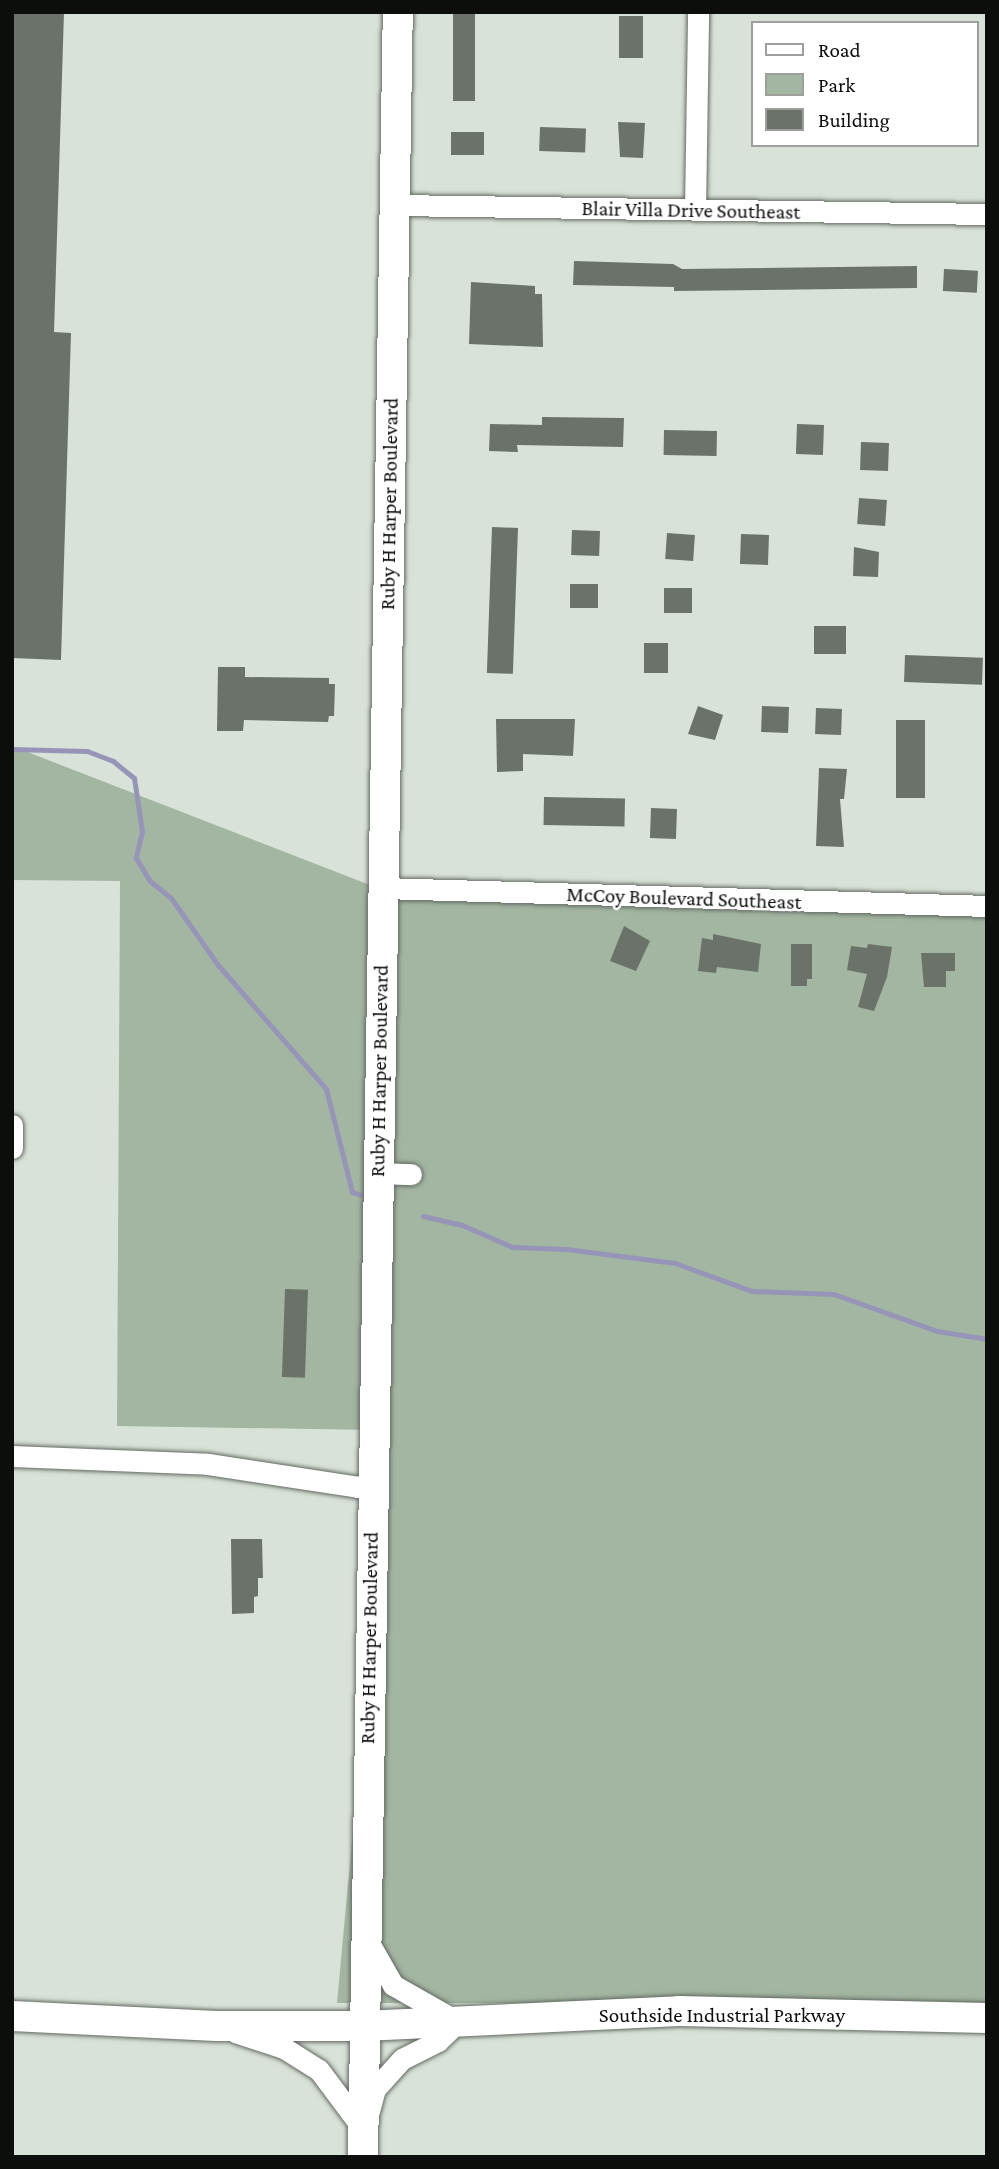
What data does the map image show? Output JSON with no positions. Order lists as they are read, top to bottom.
{
  "streets": {
    "street": [
      "Blair Villa Drive Southeast",
      "Ruby H Harper Boulevard",
      "McCoy Boulevard Southeast",
      "Southside Industrial Parkway"
    ]
  },
  "crossings": [
    ["Blair Villa Drive Southeast", "Ruby H Harper Boulevard"],
    ["Ruby H Harper Boulevard", "McCoy Boulevard Southeast"],
    ["Ruby H Harper Boulevard", "Southside Industrial Parkway"]
  ],
  "legend": ["Road", "Park", "Building"]
}
